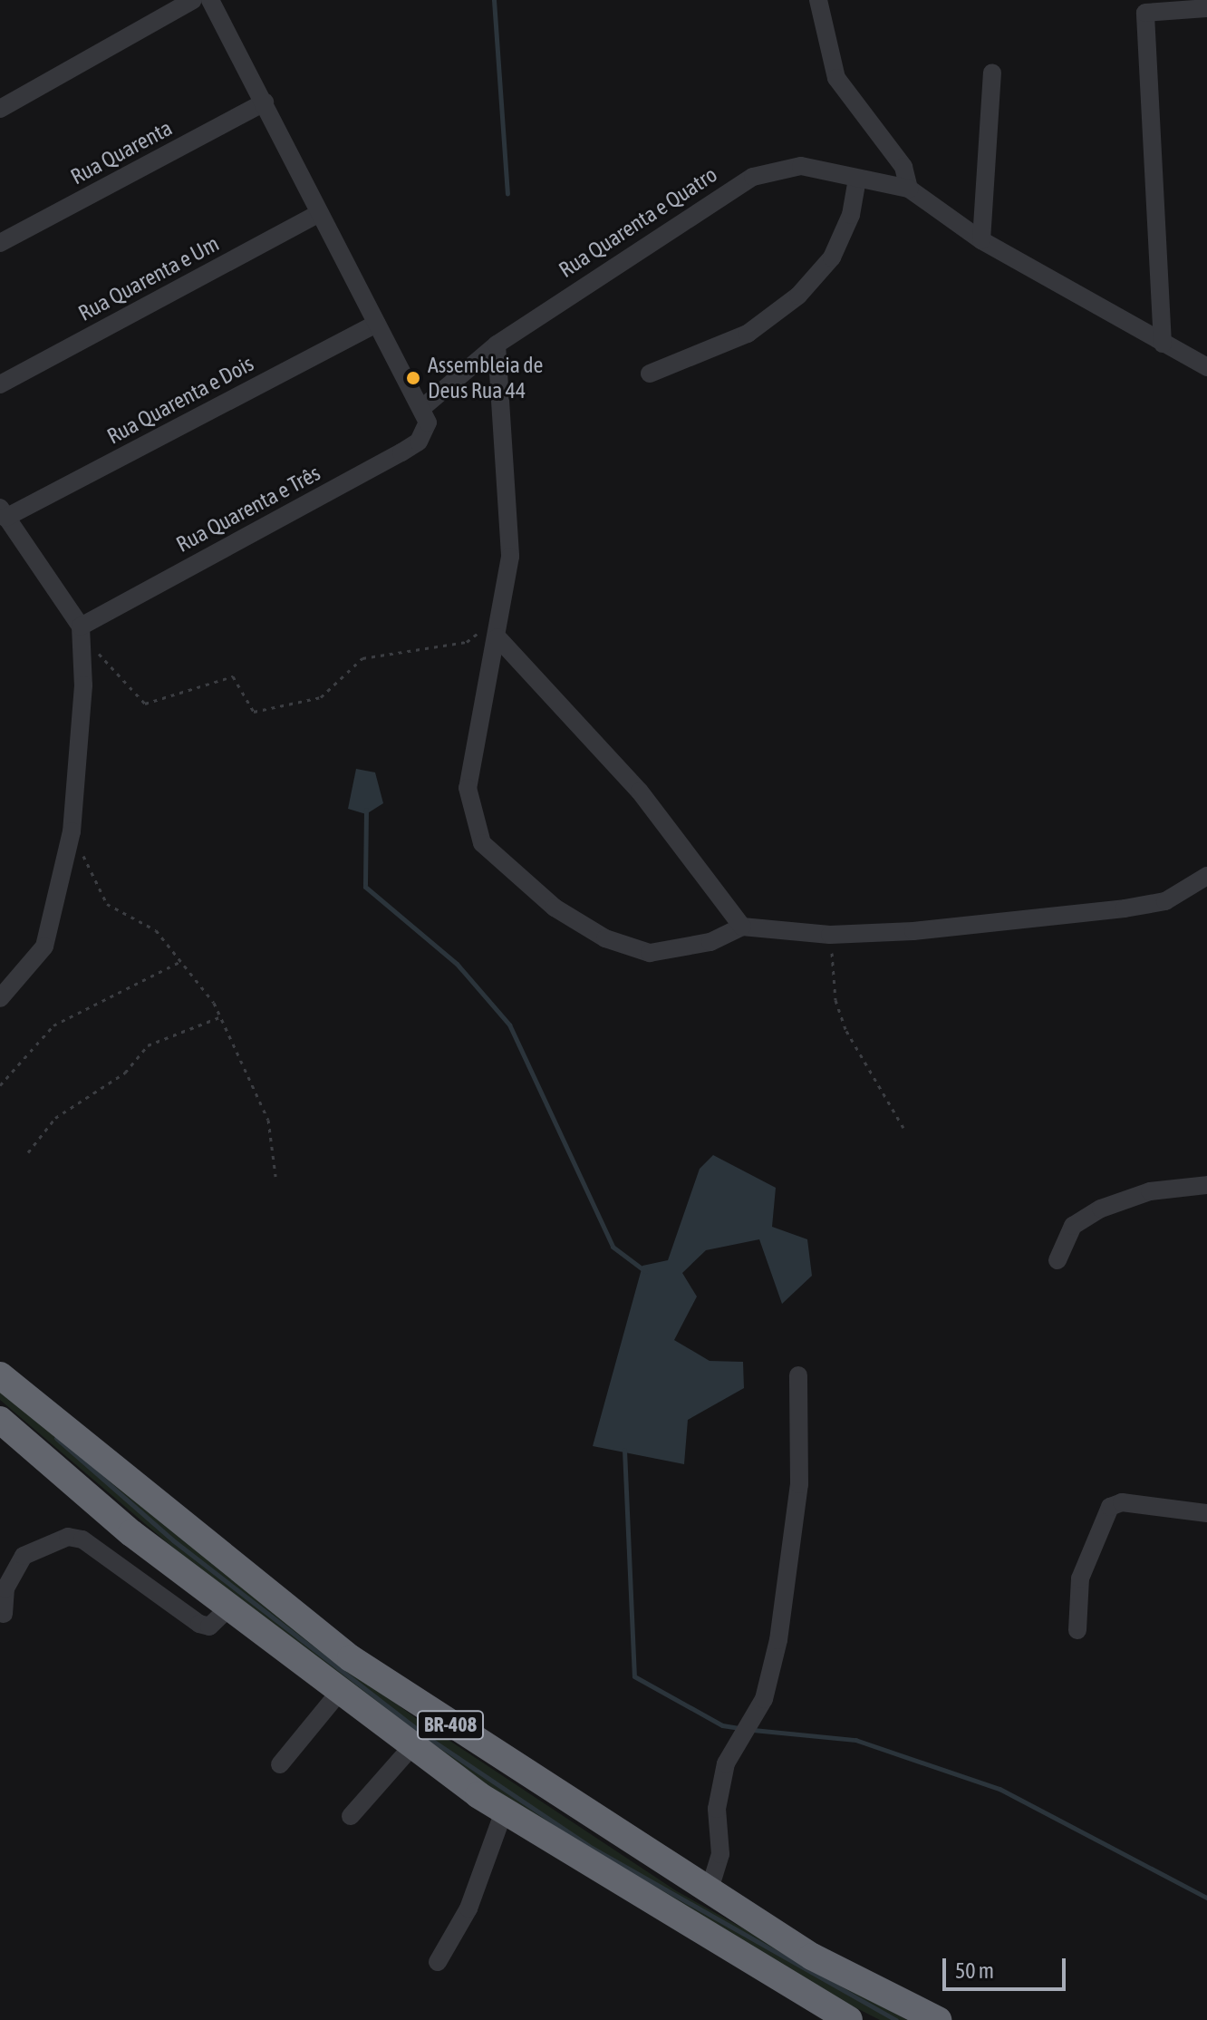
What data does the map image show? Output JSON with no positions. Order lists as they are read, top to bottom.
{
  "streets": {
    "highway": ["BR-408"],
    "street": [
      "Rua Quarenta",
      "Rua Quarenta e Quatro",
      "Rua Quarenta e Um",
      "Rua Quarenta e Dois",
      "Rua Quarenta e Três"
    ]
  },
  "crossings": [
    ["Rua Quarenta e Quatro", "Rua Quarenta e Três"]
  ],
  "places": ["Assembleia de Deus Rua 44"],
  "scale_bar": "50 m"
}
